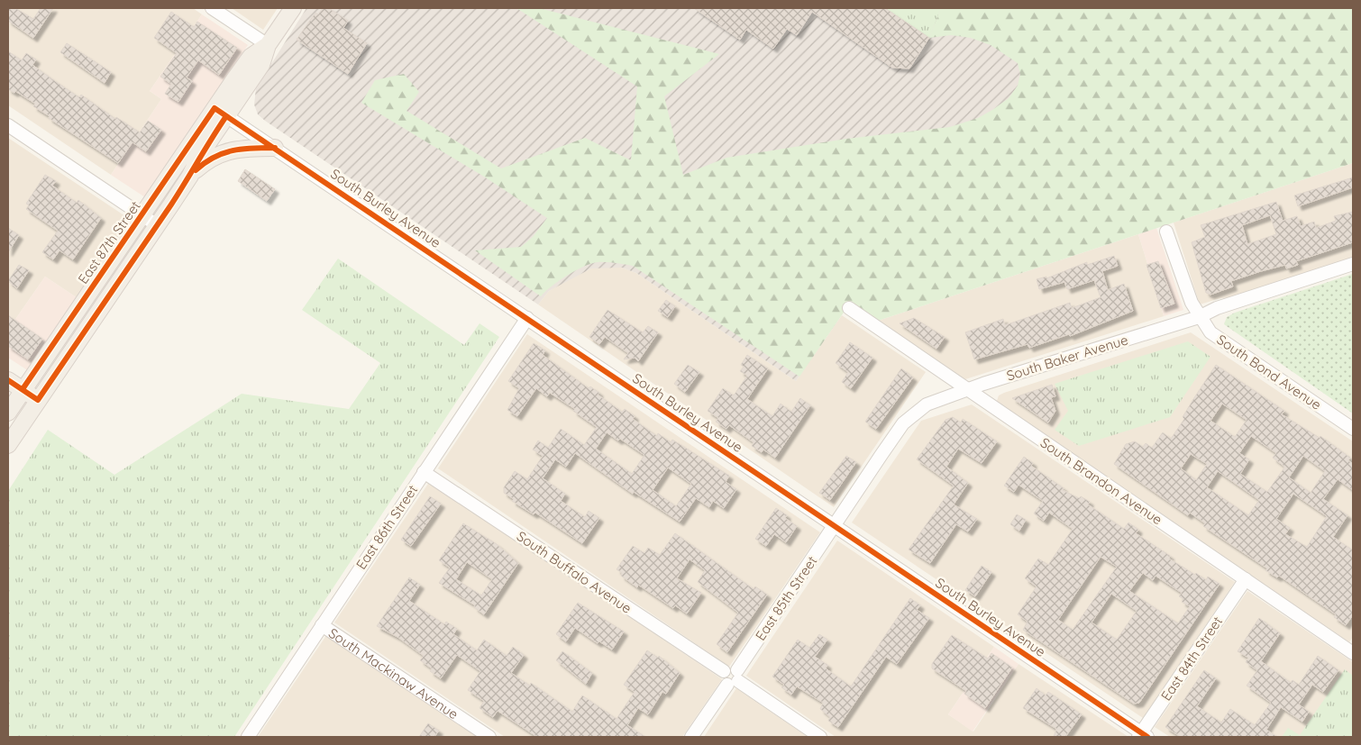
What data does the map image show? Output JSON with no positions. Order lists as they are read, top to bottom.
{
  "streets": {
    "main road": ["East 87th Street"],
    "street": [
      "South Burley Avenue",
      "South Baker Avenue",
      "South Bond Avenue",
      "South Brandon Avenue",
      "East 86th Street",
      "South Buffalo Avenue",
      "East 85th Street",
      "East 84th Street",
      "South Mackinaw Avenue"
    ]
  },
  "crossings": [
    ["South Burley Avenue", "East 87th Street"],
    ["South Burley Avenue", "South Baker Avenue"],
    ["South Burley Avenue", "East 86th Street"],
    ["South Burley Avenue", "East 85th Street"],
    ["South Burley Avenue", "East 84th Street"],
    ["South Baker Avenue", "South Bond Avenue"],
    ["South Baker Avenue", "South Brandon Avenue"],
    ["South Baker Avenue", "East 85th Street"],
    ["South Brandon Avenue", "East 84th Street"],
    ["East 86th Street", "South Buffalo Avenue"],
    ["East 86th Street", "South Mackinaw Avenue"],
    ["South Buffalo Avenue", "East 85th Street"]
  ]
}
